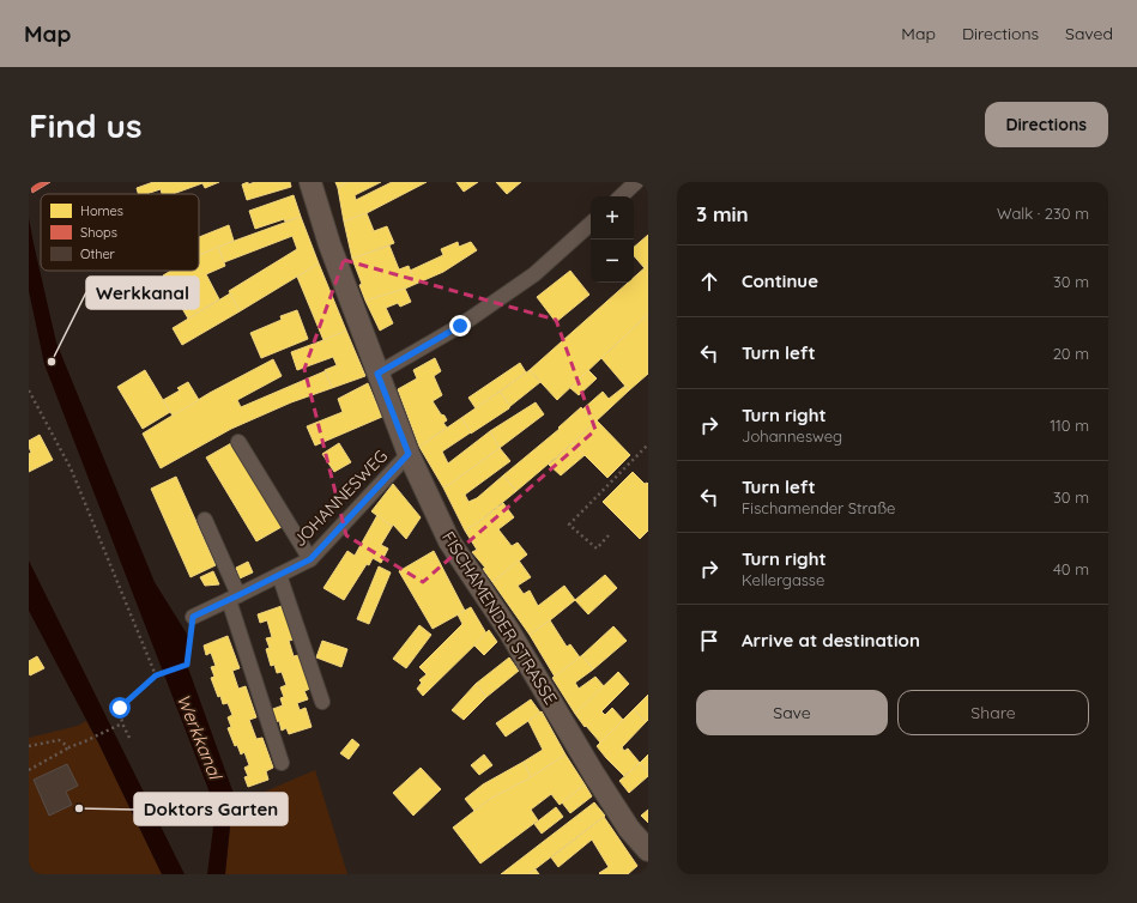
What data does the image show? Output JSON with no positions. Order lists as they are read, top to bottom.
{
  "streets": {
    "main road": ["FISCHAMENDER STRASSE"],
    "street": ["JOHANNESWEG"]
  },
  "crossings": [
    ["JOHANNESWEG", "FISCHAMENDER STRASSE"]
  ],
  "water": ["Werkkanal"],
  "places": ["Werkkanal", "Doktors Garten"],
  "legend": ["Homes", "Shops", "Other"],
  "page": {
    "header": "Map",
    "nav": ["Map", "Directions", "Saved"],
    "buttons": [
      "Directions",
      ["Save", "Share"]
    ],
    "title": "Find us",
    "heading": ["3 min", "Walk · 230 m"],
    "map_buttons": ["+", "−"],
    "list": [
      ["Continue", "30 m"],
      ["Turn left", "20 m"],
      ["Turn right", "Johannesweg", "110 m"],
      ["Turn left", "Fischamender Straße", "30 m"],
      ["Turn right", "Kellergasse", "40 m"],
      "Arrive at destination"
    ]
  }
}
